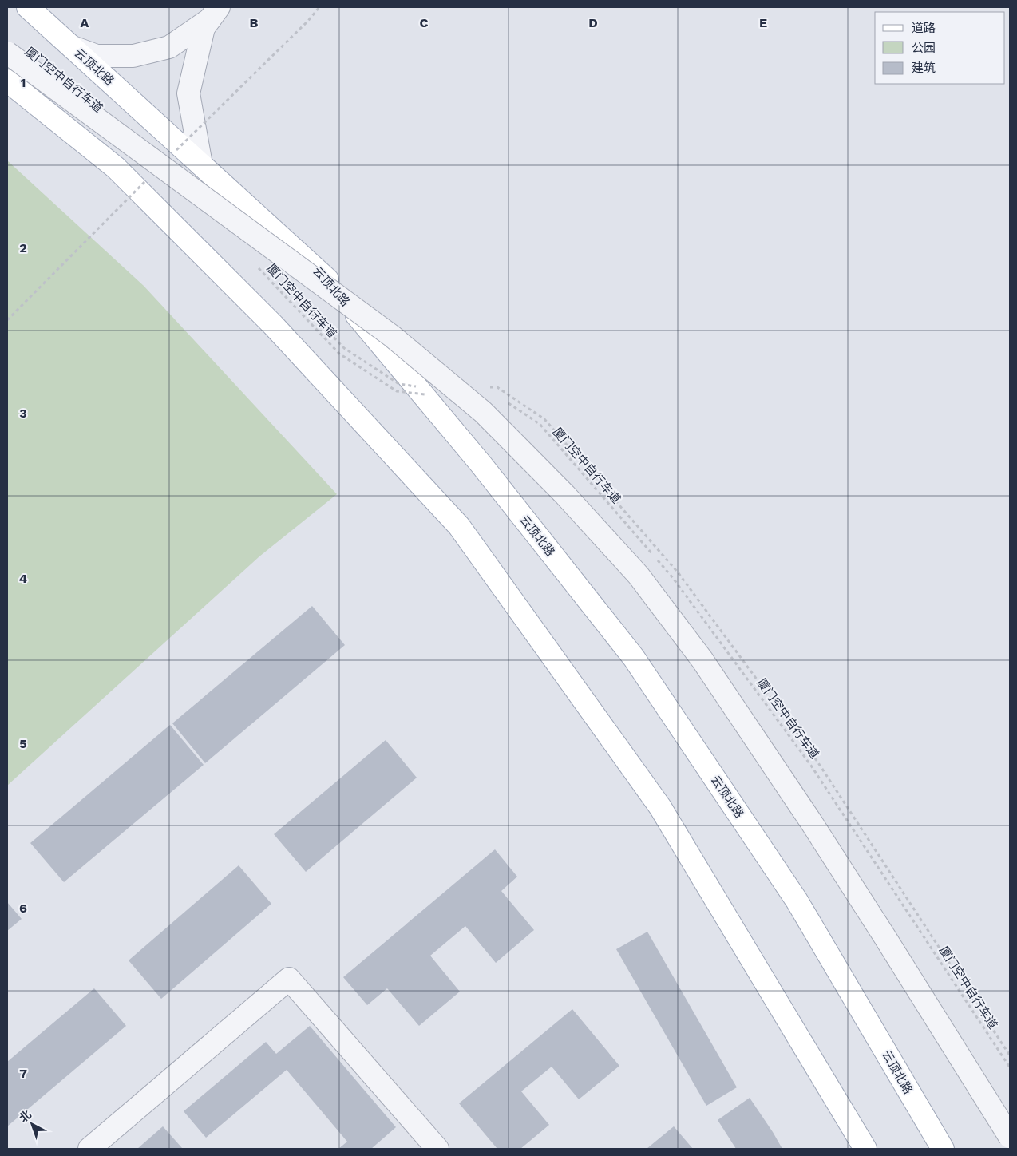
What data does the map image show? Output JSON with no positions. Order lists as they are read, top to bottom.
{
  "streets": {
    "main road": ["云顶北路"],
    "path": ["厦门空中自行车道"]
  },
  "legend": ["道路", "公园", "建筑"],
  "north": "top left",
  "grid": {
    "columns": [
      "A",
      "B",
      "C",
      "D",
      "E"
    ],
    "rows": [
      "1",
      "2",
      "3",
      "4",
      "5",
      "6",
      "7"
    ]
  }
}
